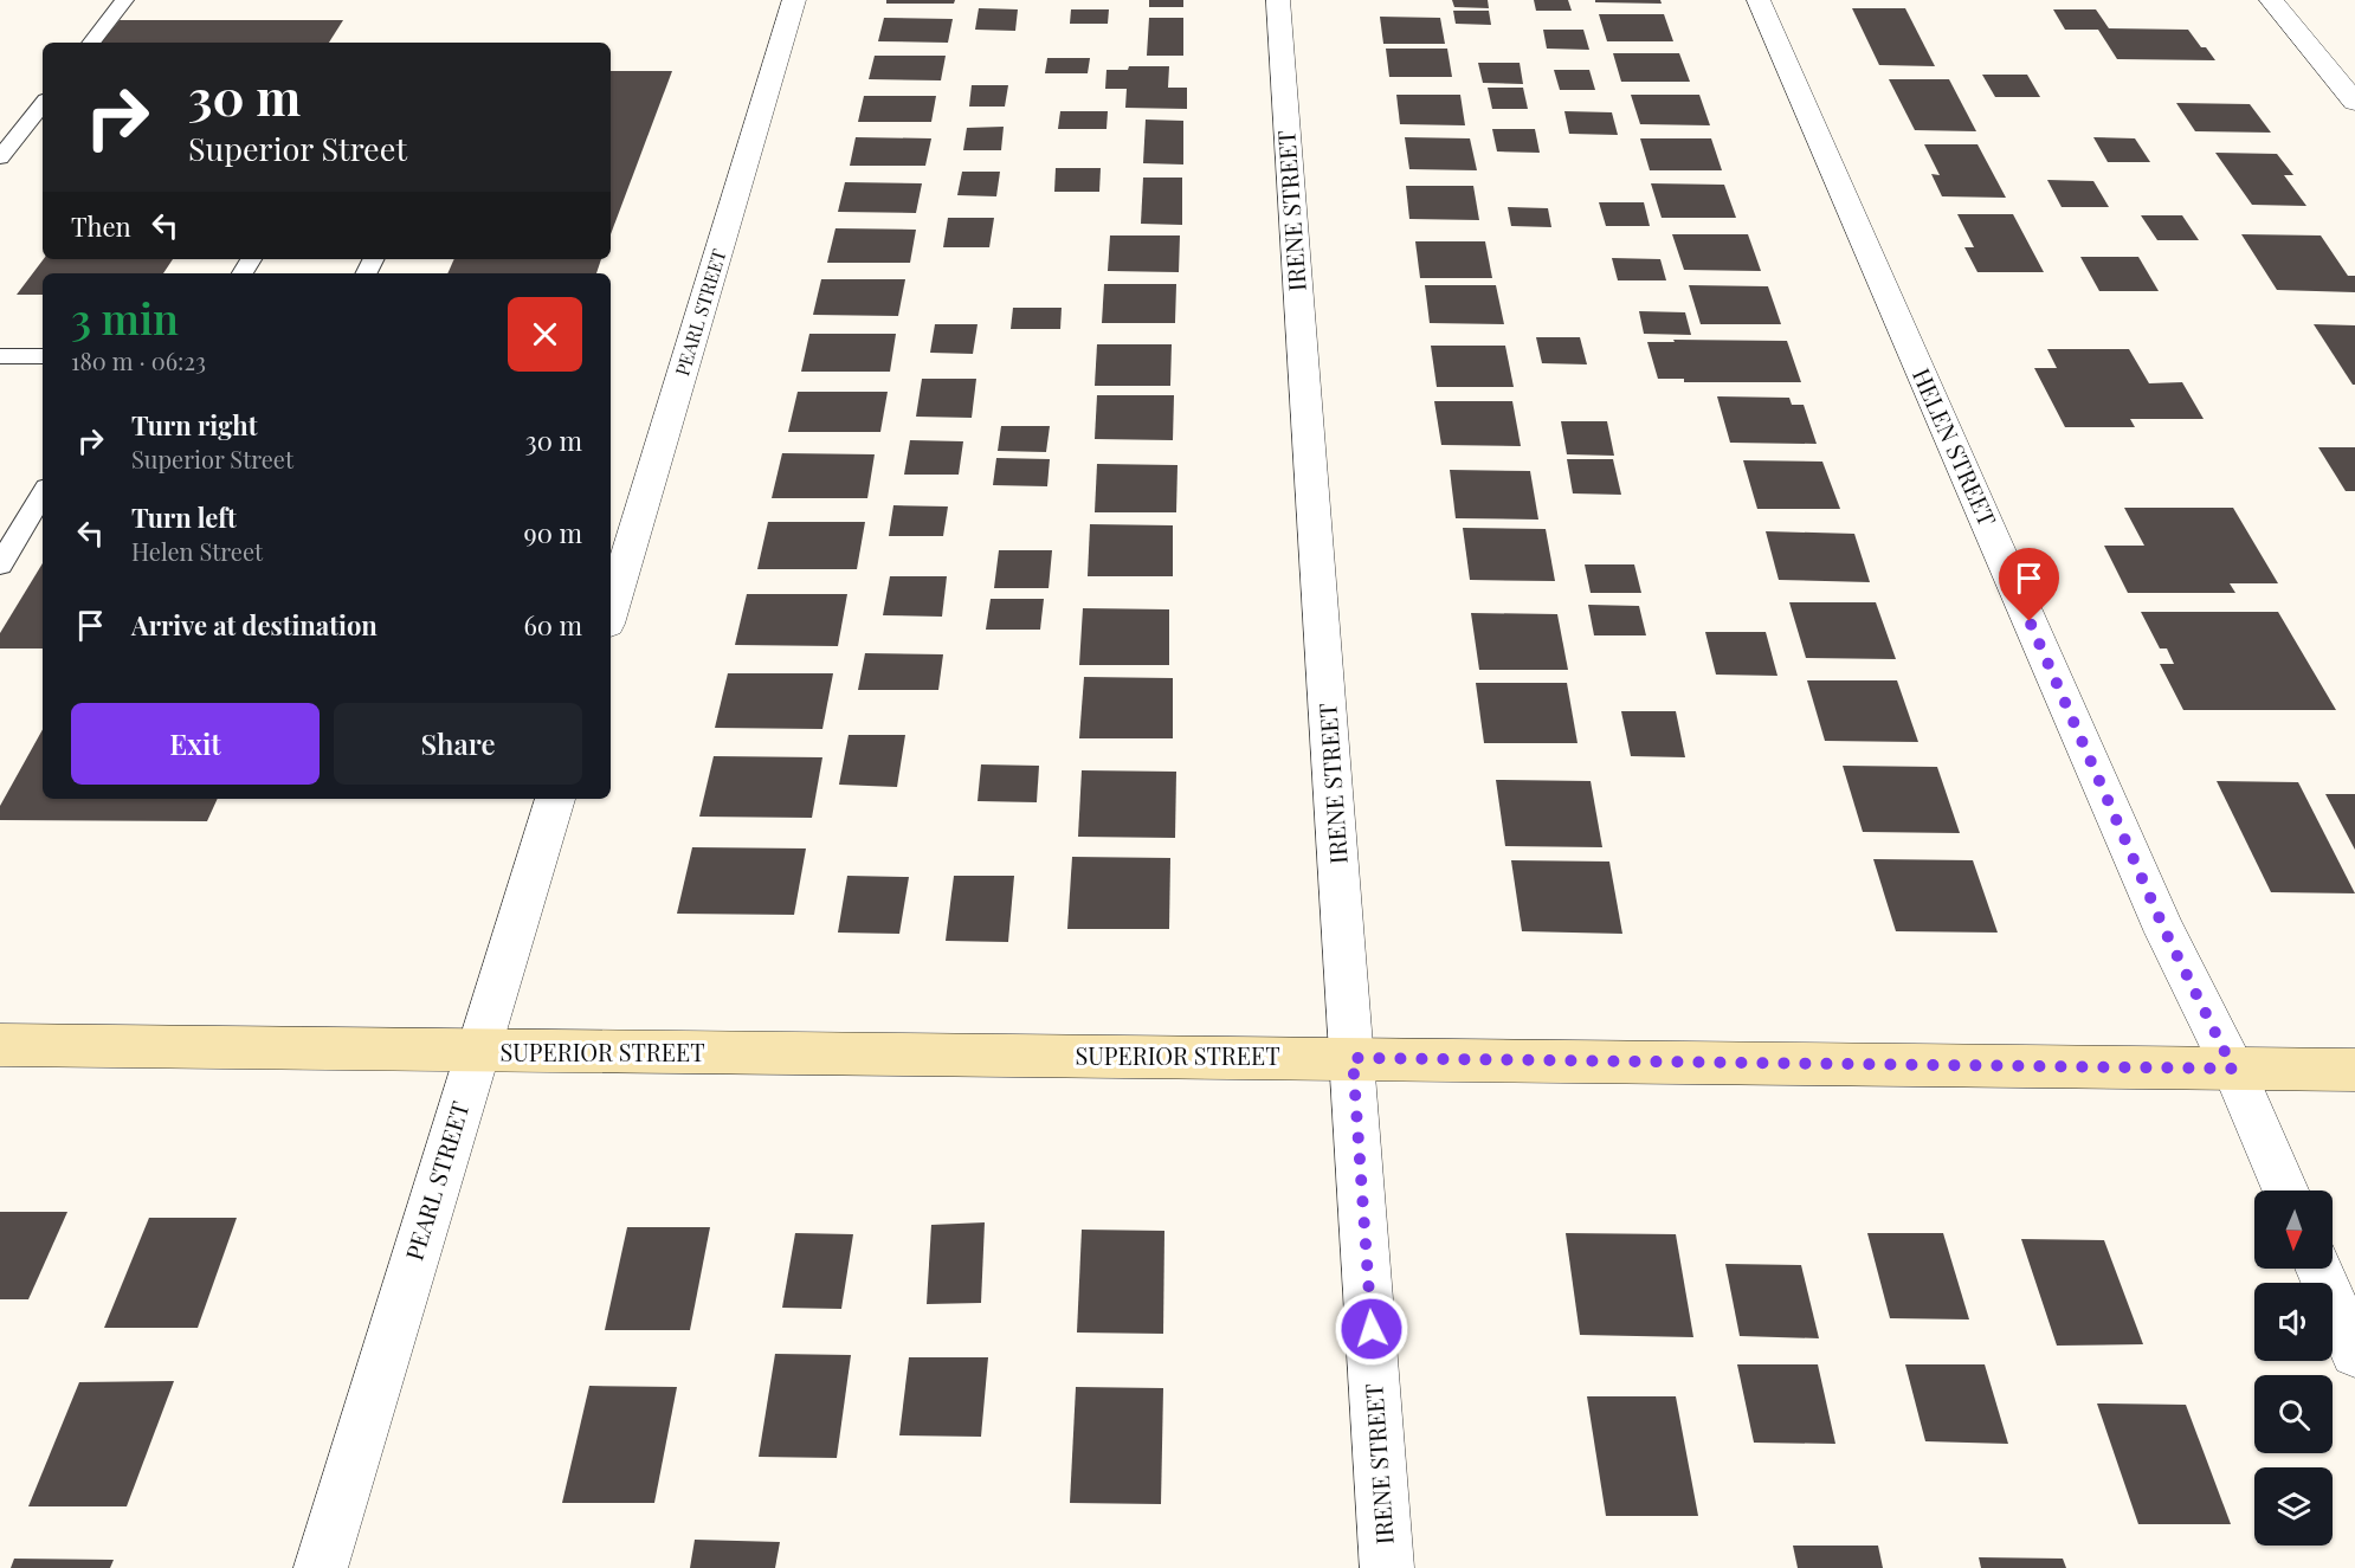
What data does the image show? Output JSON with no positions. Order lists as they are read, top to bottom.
{
  "streets": {
    "street": [
      "IRENE STREET",
      "PEARL STREET",
      "HELEN STREET",
      "SUPERIOR STREET"
    ]
  },
  "crossings": [
    ["IRENE STREET", "SUPERIOR STREET"],
    ["PEARL STREET", "SUPERIOR STREET"],
    ["HELEN STREET", "SUPERIOR STREET"]
  ],
  "north": "bottom",
  "page": {
    "turn": ["30 m", "Superior Street"],
    "then": "Then",
    "heading": ["3 min", "180 m · 06:23"],
    "list": [
      {
        "name": "Turn right",
        "note": "Superior Street",
        "value": "30 m"
      },
      {
        "name": "Turn left",
        "note": "Helen Street",
        "value": "90 m"
      },
      {
        "name": "Arrive at destination",
        "value": "60 m"
      }
    ],
    "buttons": ["Exit", "Share"]
  }
}
